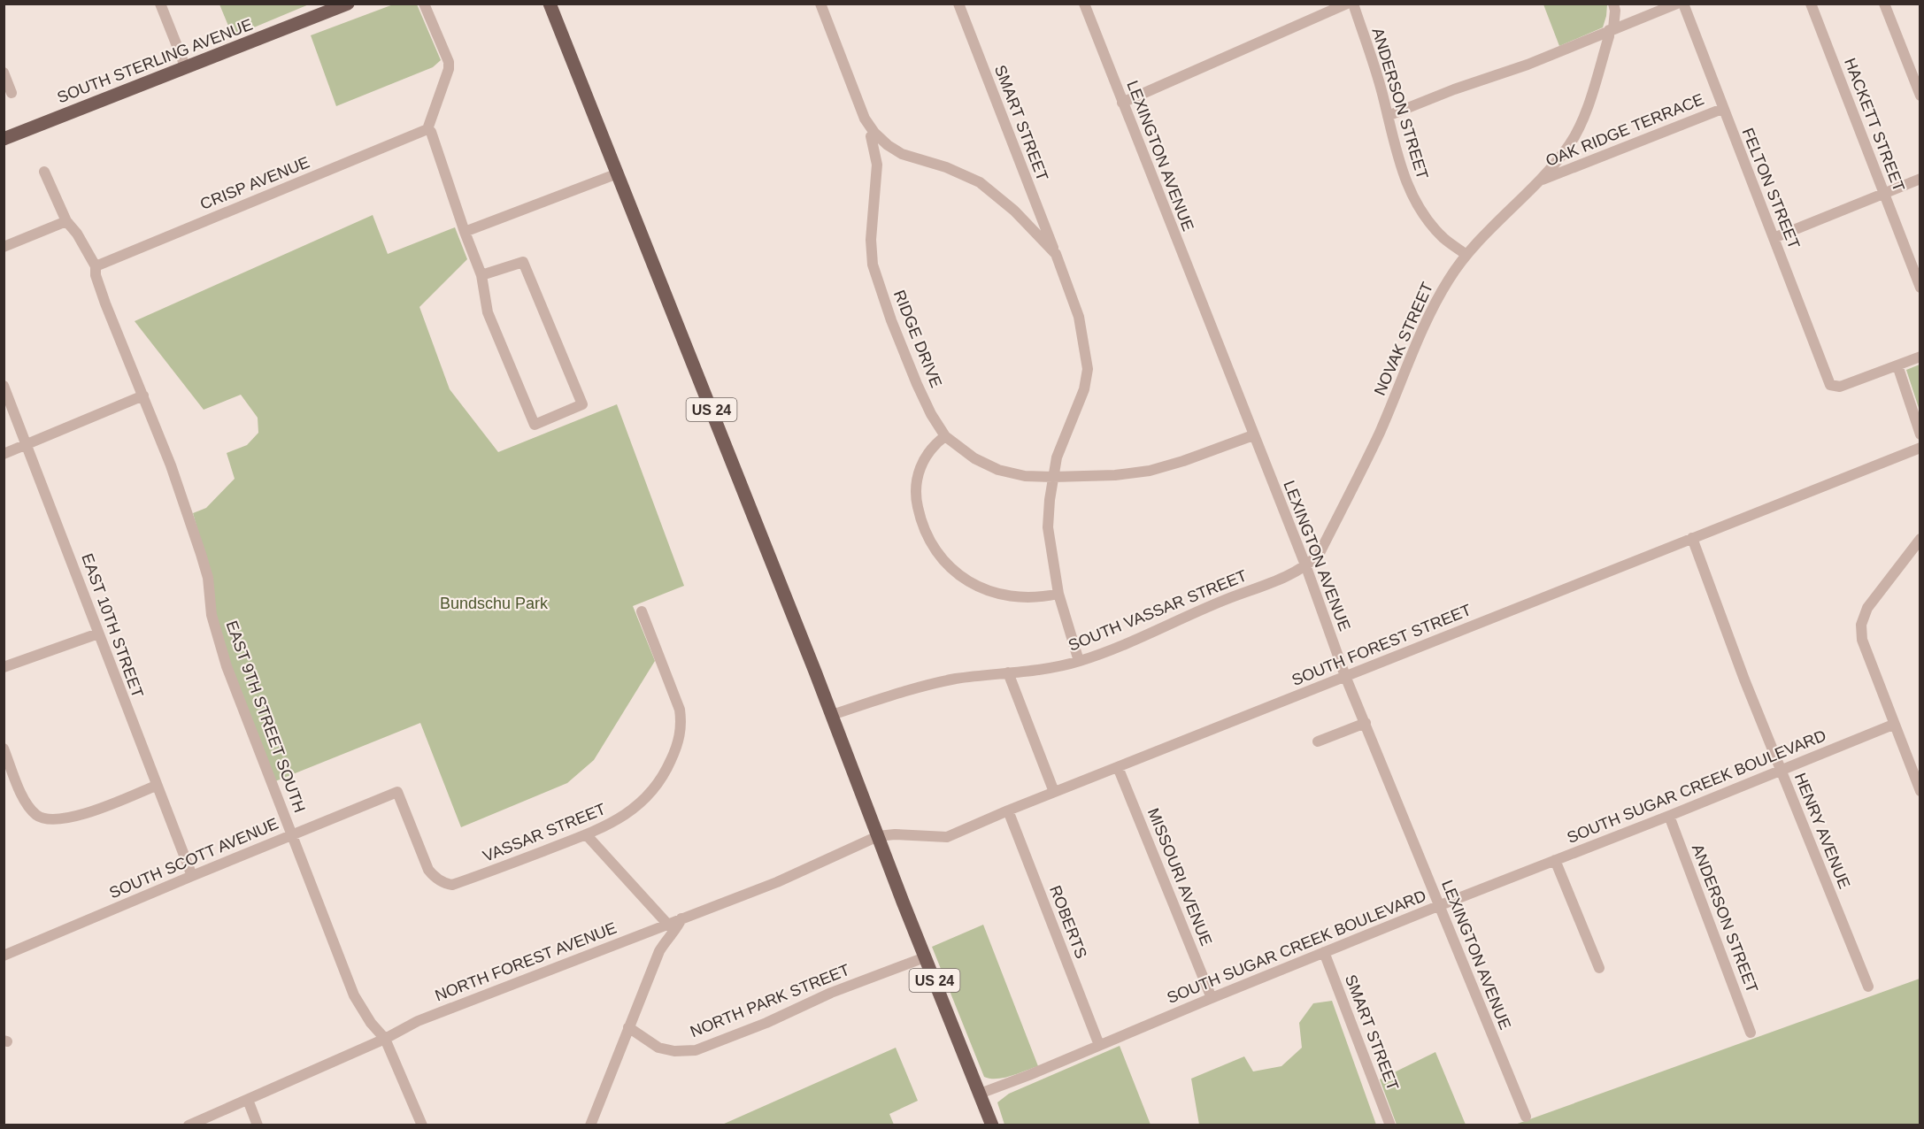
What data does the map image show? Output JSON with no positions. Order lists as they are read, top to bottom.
{
  "streets": {
    "main road": ["SOUTH STERLING AVENUE", "US 24"],
    "street": [
      "ANDERSON STREET",
      "SMART STREET",
      "HACKETT STREET",
      "OAK RIDGE TERRACE",
      "LEXINGTON AVENUE",
      "CRISP AVENUE",
      "FELTON STREET",
      "RIDGE DRIVE",
      "NOVAK STREET",
      "SOUTH VASSAR STREET",
      "EAST 10TH STREET",
      "SOUTH FOREST STREET",
      "EAST 9TH STREET SOUTH",
      "SOUTH SUGAR CREEK BOULEVARD",
      "HENRY AVENUE",
      "VASSAR STREET",
      "SOUTH SCOTT AVENUE",
      "MISSOURI AVENUE",
      "ROBERTS",
      "NORTH FOREST AVENUE",
      "NORTH PARK STREET"
    ]
  },
  "crossings": [
    ["ANDERSON STREET", "NOVAK STREET"],
    ["ANDERSON STREET", "SOUTH SUGAR CREEK BOULEVARD"],
    ["SMART STREET", "RIDGE DRIVE"],
    ["SMART STREET", "SOUTH VASSAR STREET"],
    ["SMART STREET", "SOUTH SUGAR CREEK BOULEVARD"],
    ["OAK RIDGE TERRACE", "FELTON STREET"],
    ["OAK RIDGE TERRACE", "NOVAK STREET"],
    ["LEXINGTON AVENUE", "RIDGE DRIVE"],
    ["LEXINGTON AVENUE", "NOVAK STREET"],
    ["LEXINGTON AVENUE", "SOUTH VASSAR STREET"],
    ["LEXINGTON AVENUE", "SOUTH FOREST STREET"],
    ["LEXINGTON AVENUE", "SOUTH SUGAR CREEK BOULEVARD"],
    ["CRISP AVENUE", "EAST 9TH STREET SOUTH"],
    ["NOVAK STREET", "SOUTH VASSAR STREET"],
    ["US 24", "SOUTH VASSAR STREET"],
    ["US 24", "SOUTH FOREST STREET"],
    ["US 24", "SOUTH SUGAR CREEK BOULEVARD"],
    ["US 24", "NORTH FOREST AVENUE"],
    ["US 24", "NORTH PARK STREET"],
    ["EAST 10TH STREET", "SOUTH SCOTT AVENUE"],
    ["SOUTH FOREST STREET", "HENRY AVENUE"],
    ["SOUTH FOREST STREET", "MISSOURI AVENUE"],
    ["SOUTH FOREST STREET", "ROBERTS"],
    ["SOUTH FOREST STREET", "NORTH FOREST AVENUE"],
    ["EAST 9TH STREET SOUTH", "SOUTH SCOTT AVENUE"],
    ["EAST 9TH STREET SOUTH", "NORTH FOREST AVENUE"],
    ["SOUTH SUGAR CREEK BOULEVARD", "HENRY AVENUE"],
    ["SOUTH SUGAR CREEK BOULEVARD", "MISSOURI AVENUE"],
    ["SOUTH SUGAR CREEK BOULEVARD", "ROBERTS"],
    ["VASSAR STREET", "SOUTH SCOTT AVENUE"]
  ],
  "parks": ["Bundschu Park"]
}
